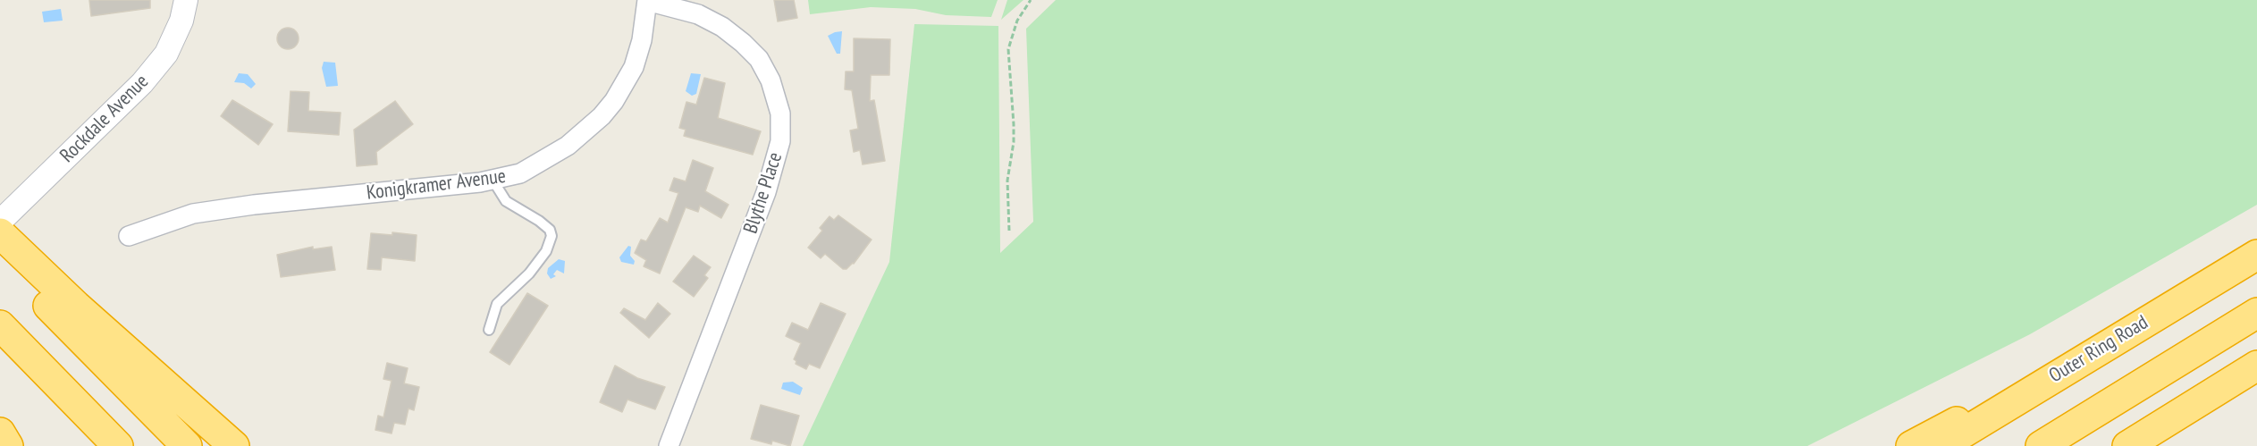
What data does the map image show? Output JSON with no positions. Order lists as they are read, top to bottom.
{
  "streets": {
    "highway": ["Outer Ring Road"],
    "street": ["Rockdale Avenue", "Konigkramer Avenue", "Blythe Place"]
  },
  "crossings": [
    ["Konigkramer Avenue", "Blythe Place"]
  ]
}
